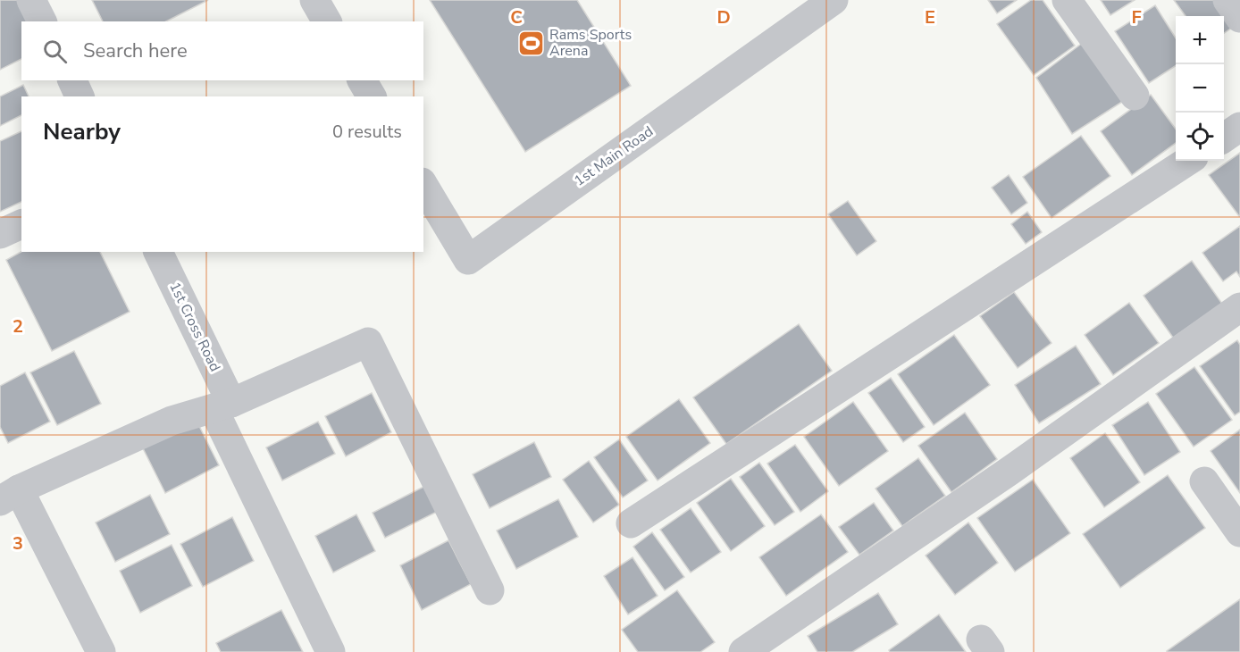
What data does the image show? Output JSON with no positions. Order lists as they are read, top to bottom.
{
  "streets": {
    "street": ["1st Main Road", "1st Cross Road"]
  },
  "places": {
    "sports": ["Rams Sports Arena"]
  },
  "page": {
    "map_buttons": ["+", "−"],
    "search": "Search here",
    "heading": ["Nearby", "0 results"]
  },
  "grid": {
    "columns": [
      "C",
      "D",
      "E",
      "F"
    ],
    "rows": ["2", "3"]
  }
}
